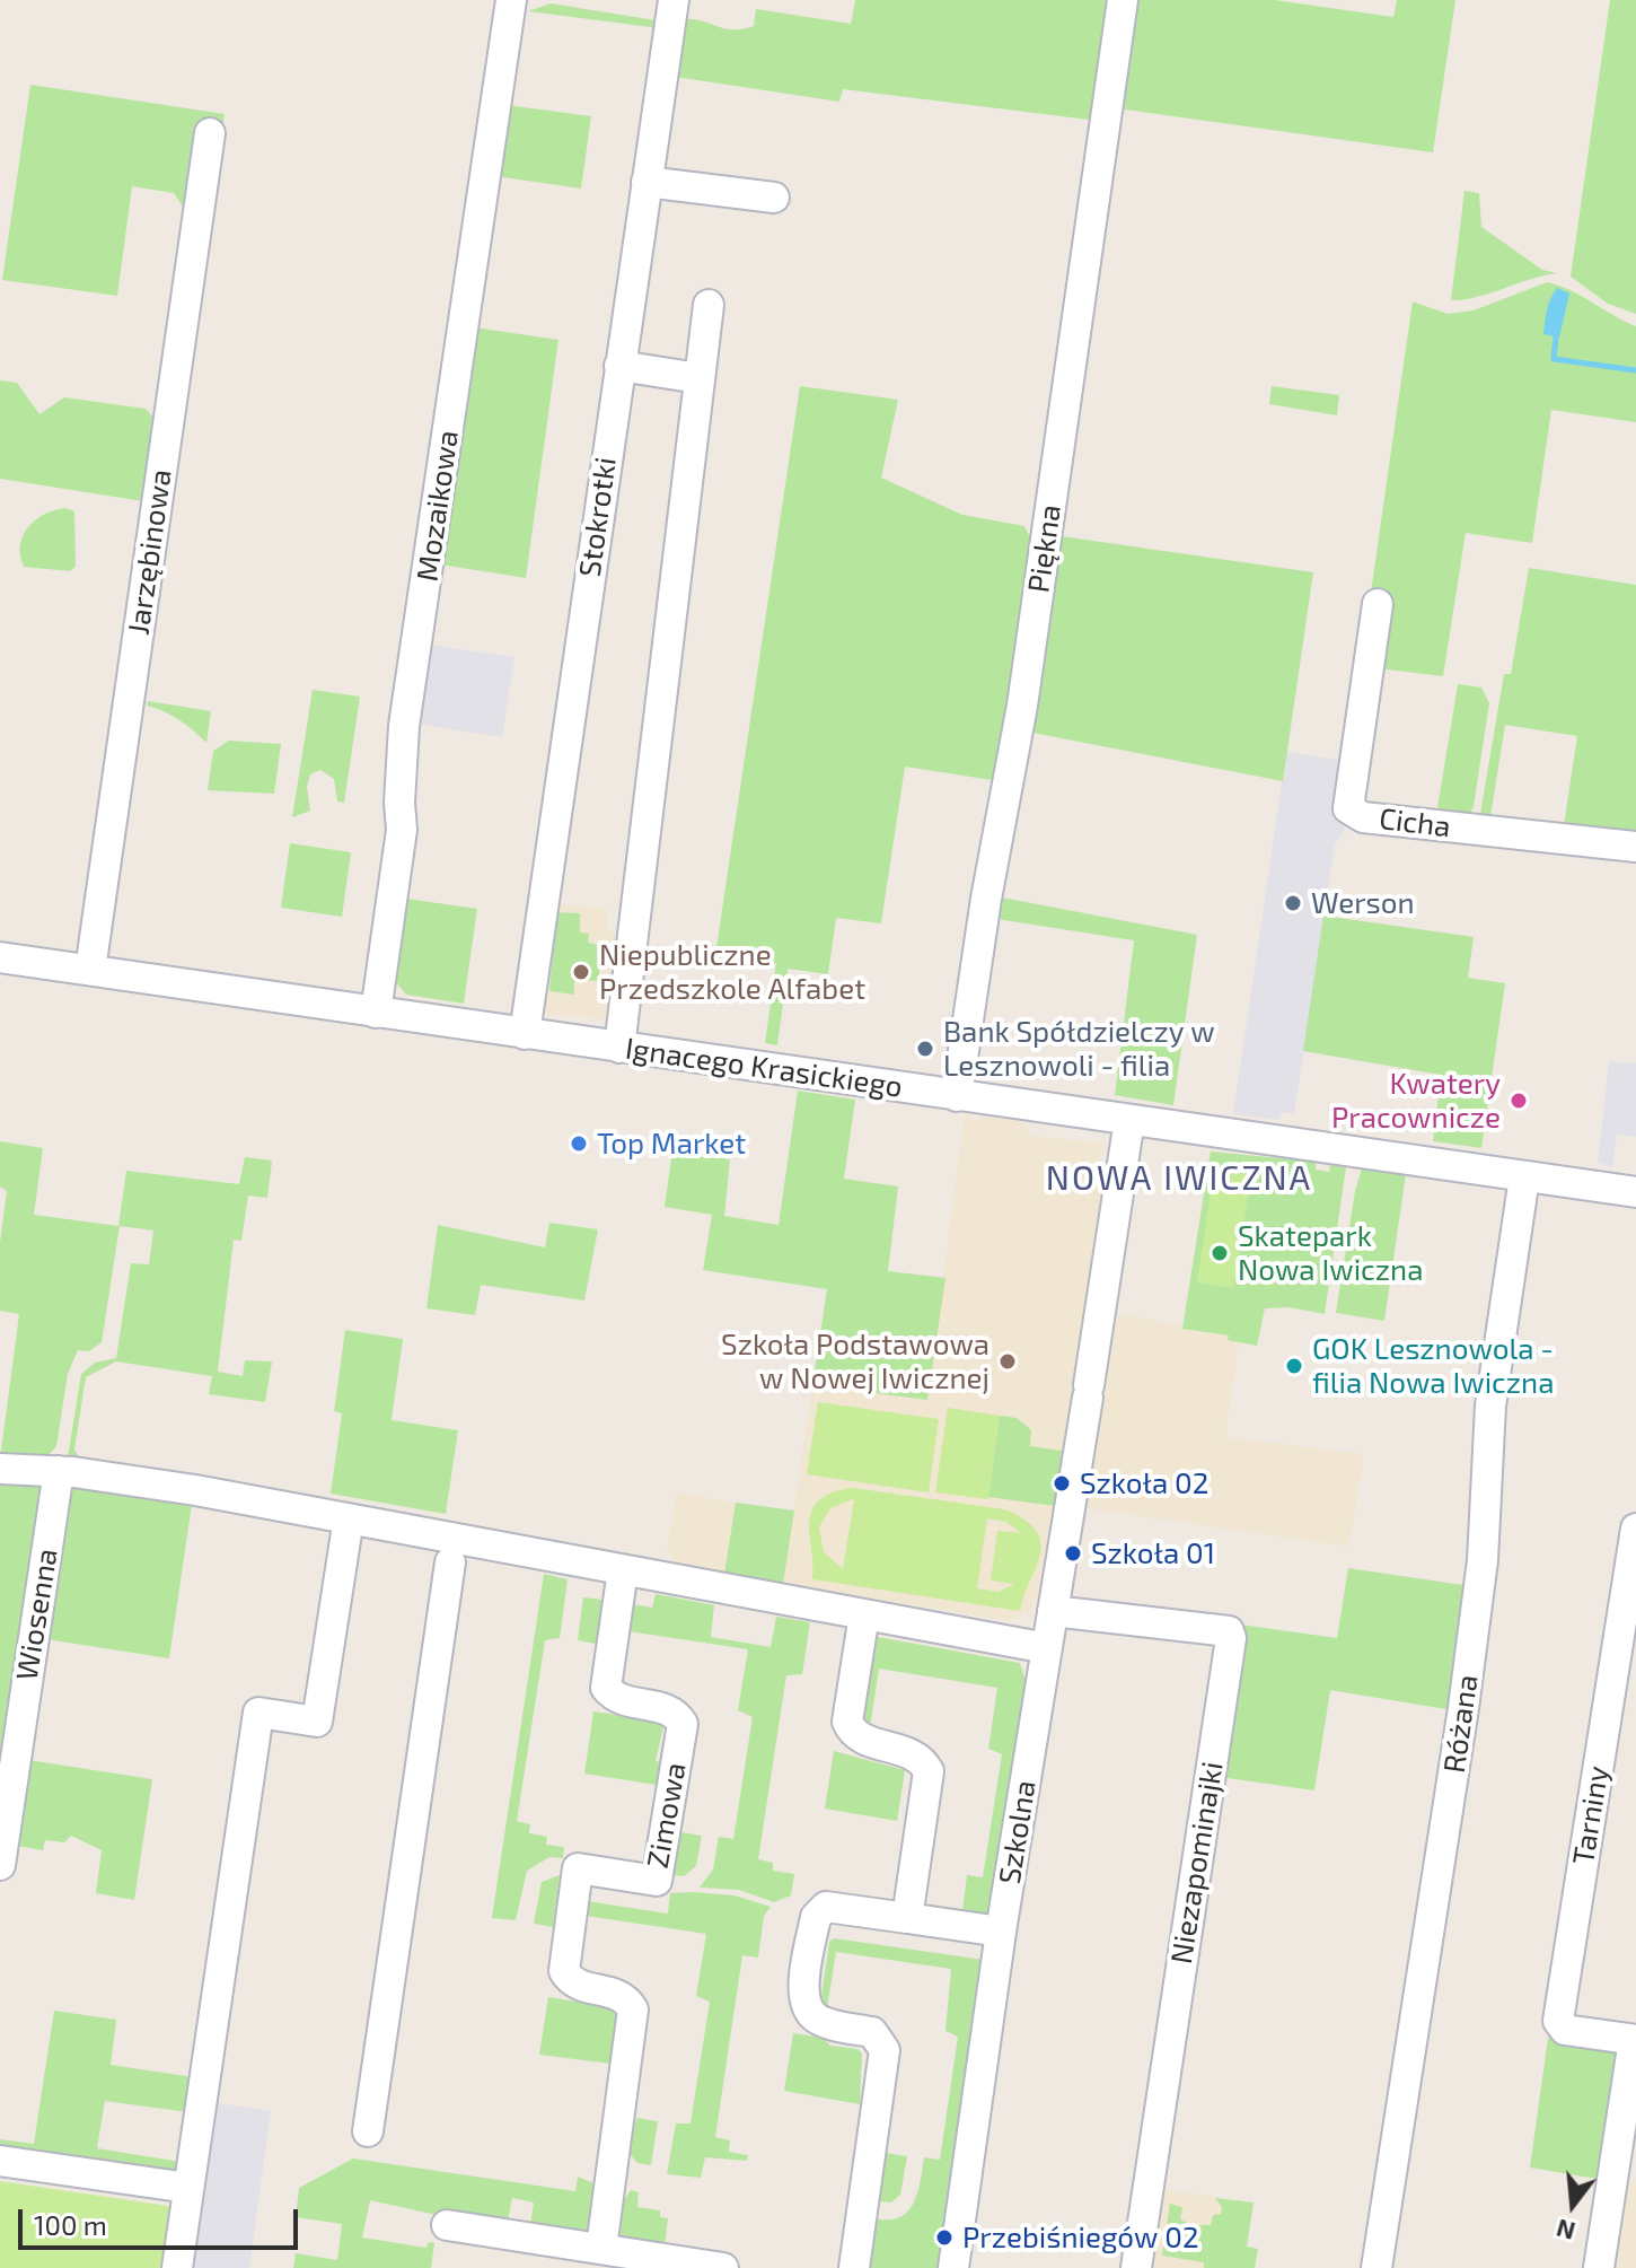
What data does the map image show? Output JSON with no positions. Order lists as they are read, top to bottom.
{
  "streets": {
    "street": [
      "Mozaikowa",
      "Stokrotki",
      "Piękna",
      "Jarzębinowa",
      "Cicha",
      "Ignacego Krasickiego",
      "Wiosenna",
      "Różana",
      "Zimowa",
      "Tarniny",
      "Szkolna",
      "Niezapominajki"
    ]
  },
  "crossings": [
    ["Mozaikowa", "Ignacego Krasickiego"],
    ["Stokrotki", "Ignacego Krasickiego"],
    ["Piękna", "Ignacego Krasickiego"],
    ["Jarzębinowa", "Ignacego Krasickiego"],
    ["Ignacego Krasickiego", "Różana"],
    ["Ignacego Krasickiego", "Szkolna"],
    ["Szkolna", "Niezapominajki"]
  ],
  "districts": ["NOWA IWICZNA"],
  "places": [
    "Werson",
    "Niepubliczne Przedszkole Alfabet",
    "Bank Spółdzielczy w Lesznowoli - filia",
    "Kwatery Pracownicze",
    "Top Market",
    "Skatepark Nowa Iwiczna",
    "Szkoła Podstawowa w Nowej Iwicznej",
    "GOK Lesznowola - filia Nowa Iwiczna",
    "Szkoła 02",
    "Szkoła 01",
    "Przebiśniegów 02"
  ],
  "scale_bar": "100 m",
  "north": "bottom"
}
